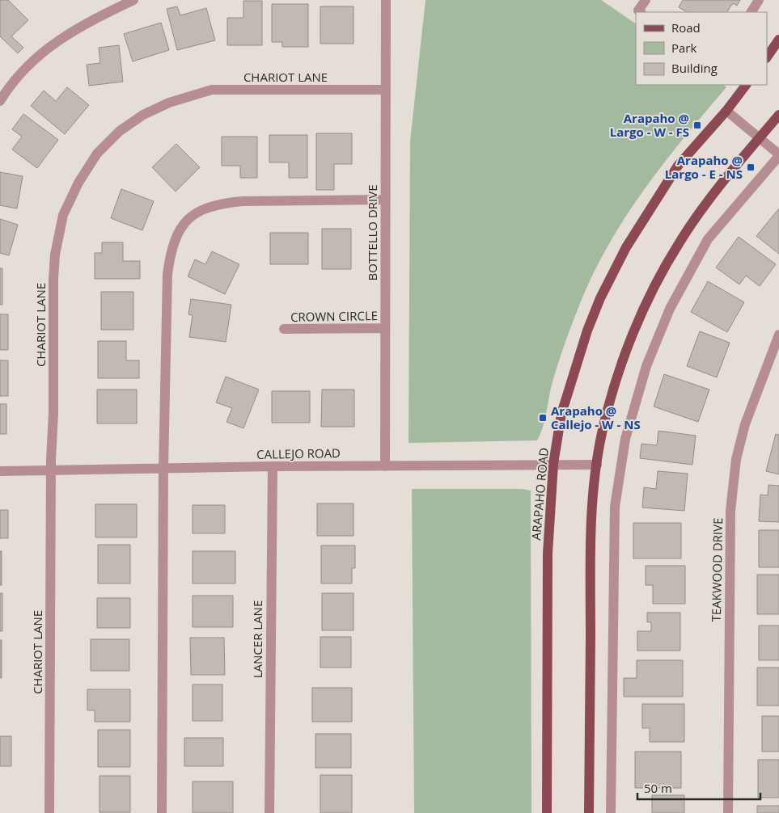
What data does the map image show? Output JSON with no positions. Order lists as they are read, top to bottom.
{
  "streets": {
    "main road": ["ARAPAHO ROAD"],
    "street": [
      "CHARIOT LANE",
      "BOTTELLO DRIVE",
      "CROWN CIRCLE",
      "CALLEJO ROAD",
      "TEAKWOOD DRIVE",
      "LANCER LANE"
    ]
  },
  "crossings": [
    ["CHARIOT LANE", "BOTTELLO DRIVE"],
    ["CHARIOT LANE", "CALLEJO ROAD"],
    ["BOTTELLO DRIVE", "CROWN CIRCLE"],
    ["BOTTELLO DRIVE", "CALLEJO ROAD"],
    ["CALLEJO ROAD", "ARAPAHO ROAD"],
    ["CALLEJO ROAD", "LANCER LANE"]
  ],
  "places": {
    "transit": ["Arapaho @ Largo - W - FS", "Arapaho @ Largo - E - NS", "Arapaho @ Callejo - W - NS"]
  },
  "legend": ["Road", "Park", "Building"],
  "scale_bar": "50 m"
}
